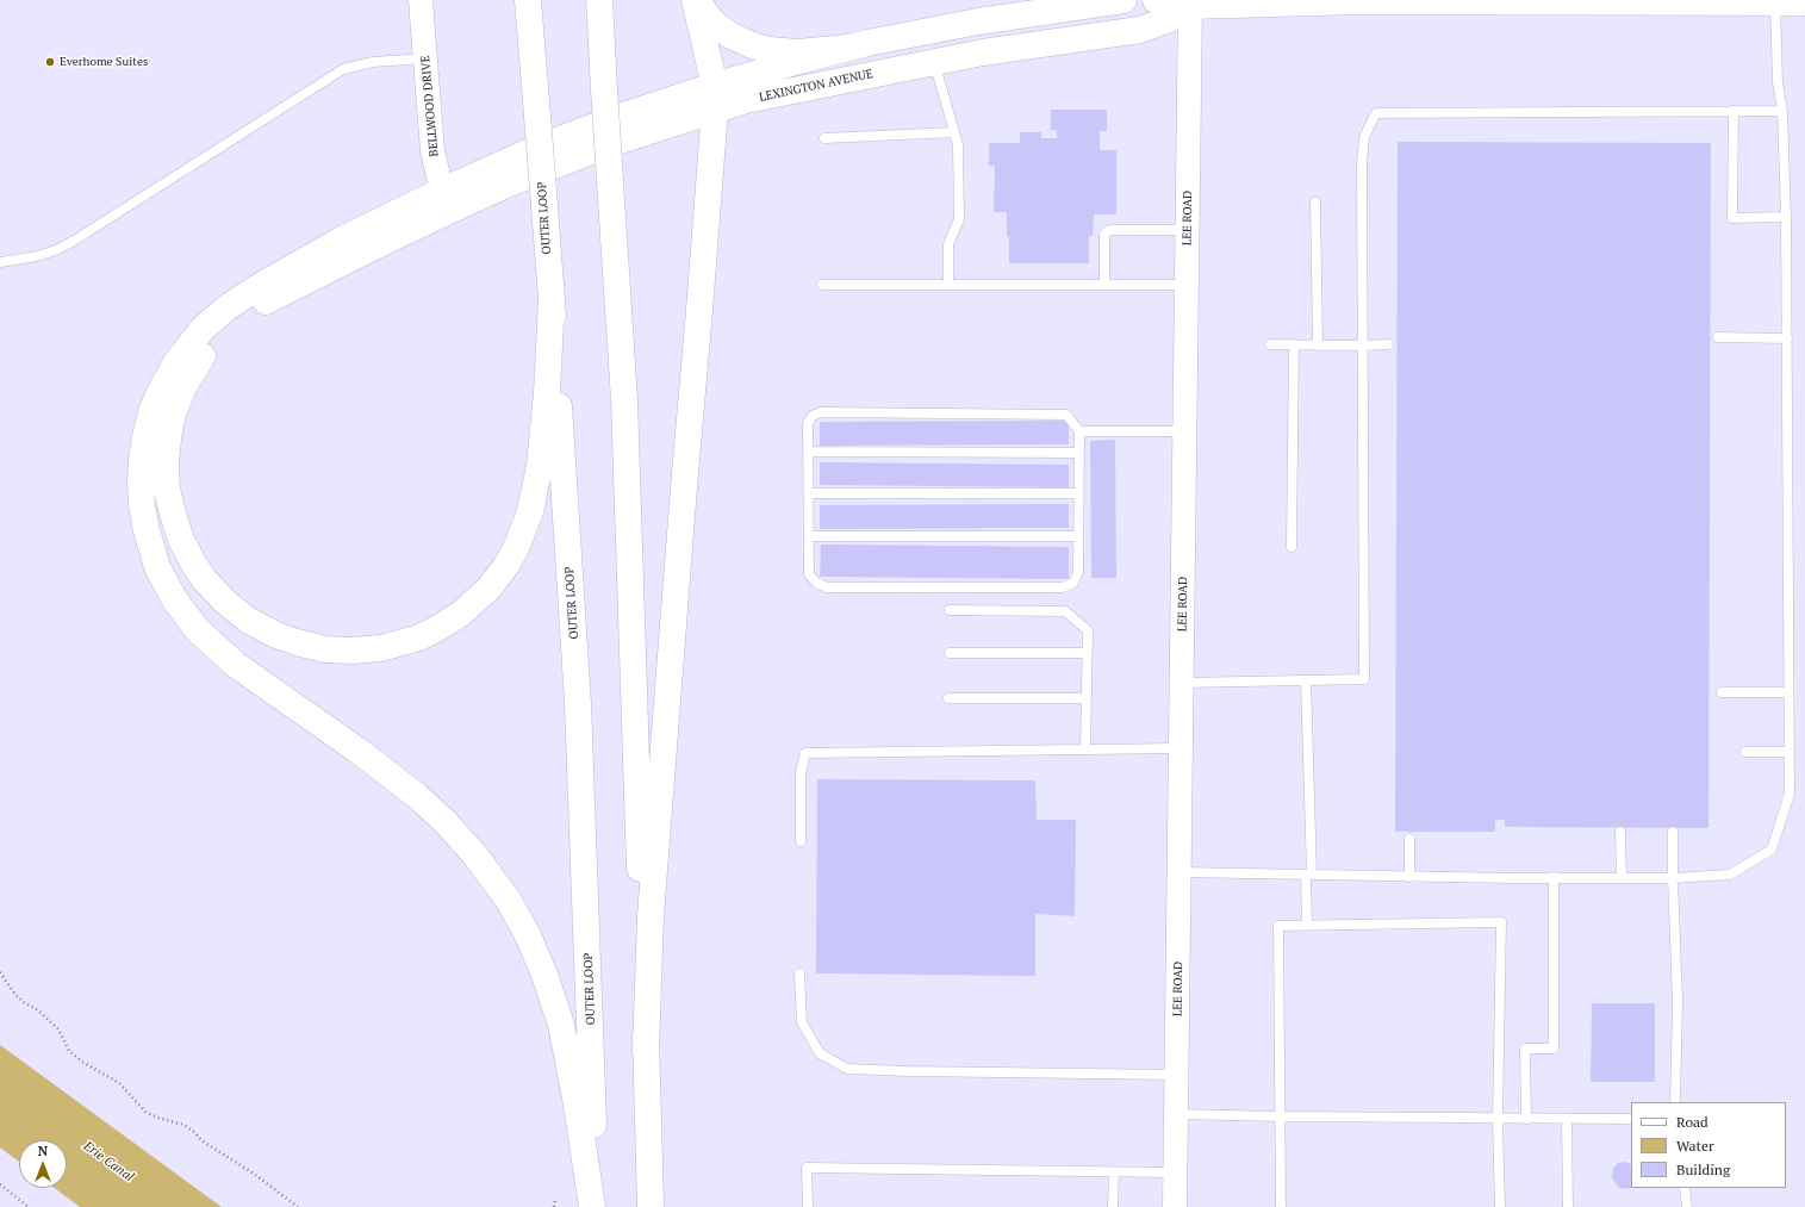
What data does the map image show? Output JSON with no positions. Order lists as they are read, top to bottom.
{
  "streets": {
    "main road": ["LEXINGTON AVENUE", "OUTER LOOP"],
    "street": ["BELLWOOD DRIVE", "LEE ROAD"]
  },
  "crossings": [
    ["LEXINGTON AVENUE", "BELLWOOD DRIVE"],
    ["LEXINGTON AVENUE", "LEE ROAD"]
  ],
  "water": ["Erie Canal"],
  "places": ["Everhome Suites"],
  "legend": ["Road", "Water", "Building"],
  "north": "top"
}
